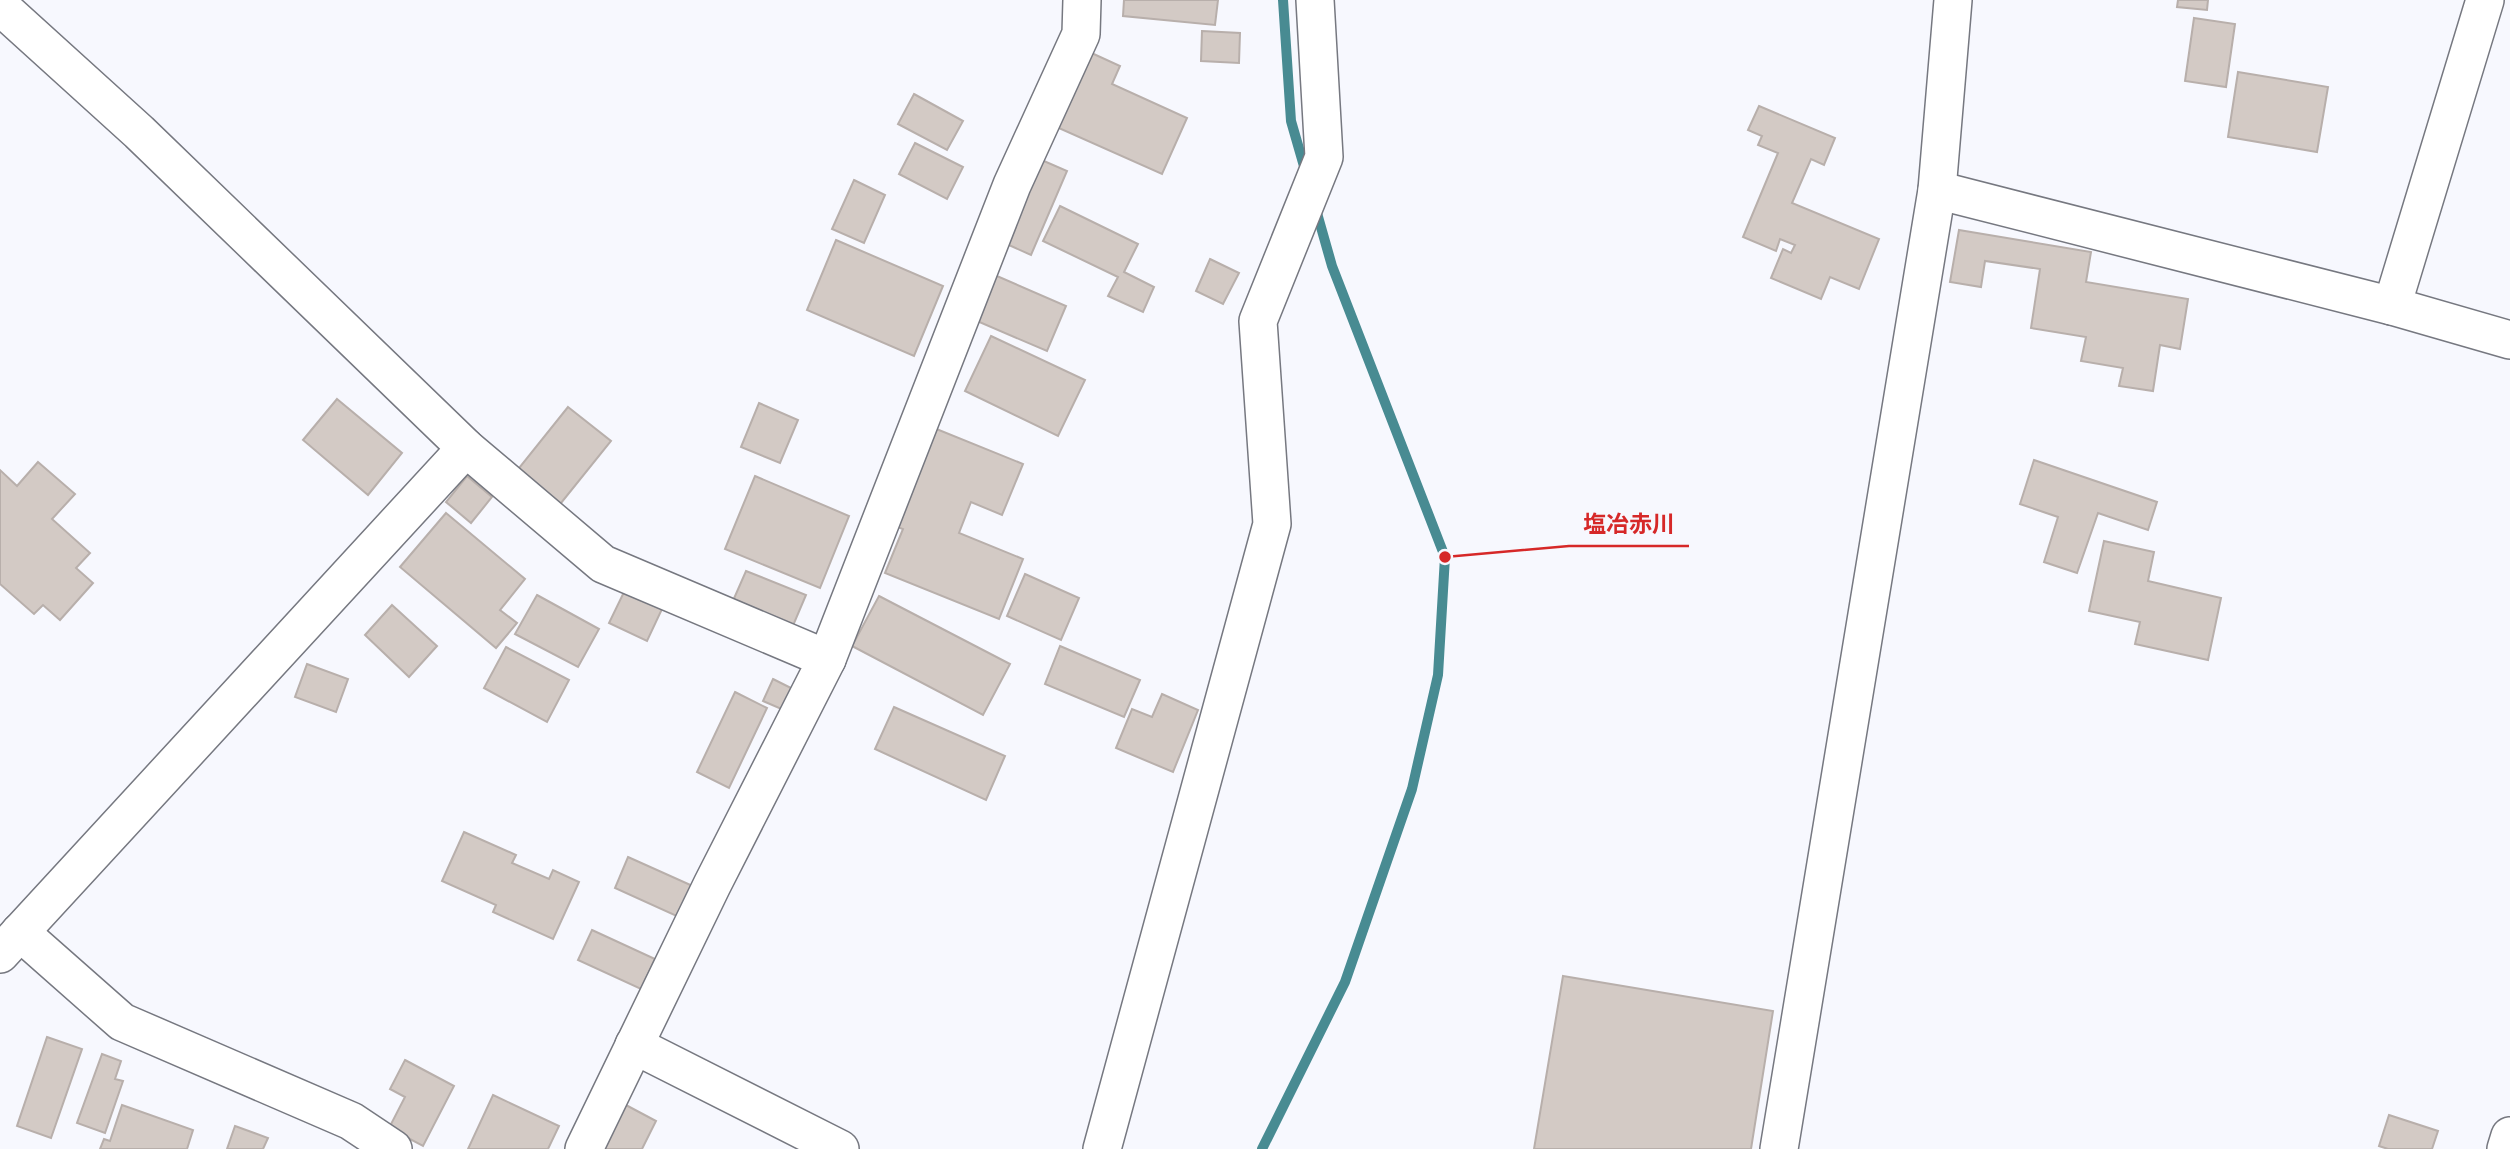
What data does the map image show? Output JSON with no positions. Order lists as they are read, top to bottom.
{
  "places": ["塩冶赤川"]
}
